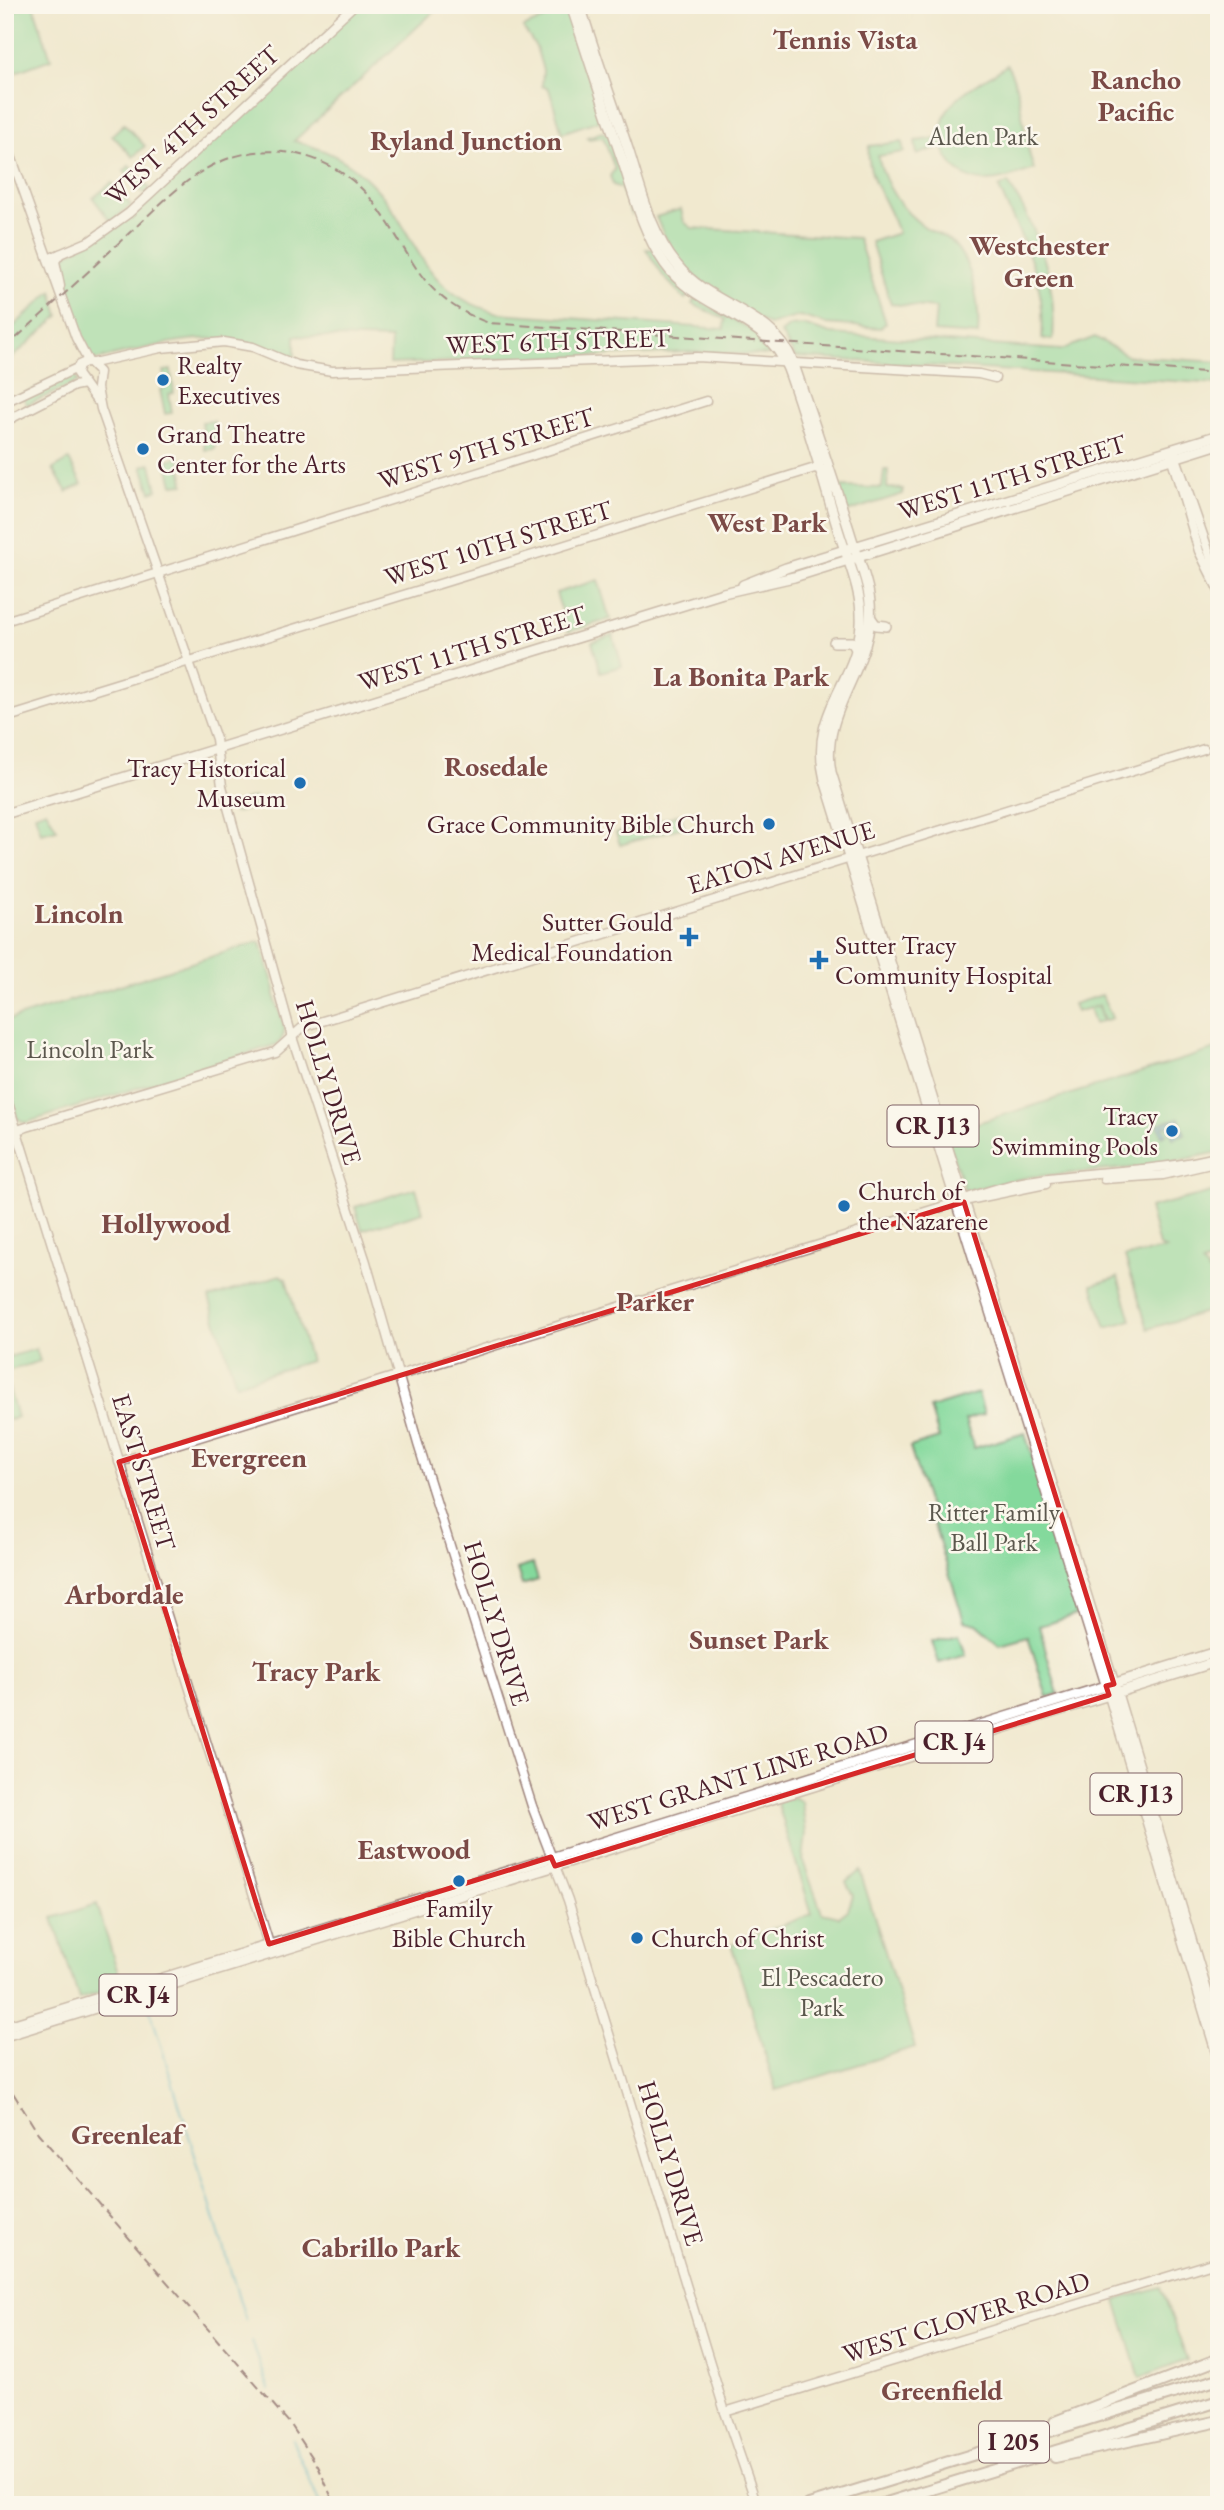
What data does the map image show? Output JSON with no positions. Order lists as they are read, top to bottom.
{
  "streets": {
    "highway": ["I 205"],
    "main road": [
      "WEST 11TH STREET",
      "CR J13",
      "CR J4",
      "WEST GRANT LINE ROAD"
    ],
    "street": [
      "WEST 4TH STREET",
      "WEST 6TH STREET",
      "WEST 9TH STREET",
      "WEST 10TH STREET",
      "EATON AVENUE",
      "HOLLY DRIVE",
      "EAST STREET",
      "WEST CLOVER ROAD"
    ]
  },
  "crossings": [
    ["WEST 9TH STREET", "HOLLY DRIVE"],
    ["WEST 11TH STREET", "HOLLY DRIVE"],
    ["WEST 11TH STREET", "CR J13"],
    ["WEST 10TH STREET", "HOLLY DRIVE"],
    ["EATON AVENUE", "HOLLY DRIVE"],
    ["EATON AVENUE", "CR J13"],
    ["EATON AVENUE", "EAST STREET"],
    ["HOLLY DRIVE", "CR J4"],
    ["HOLLY DRIVE", "WEST GRANT LINE ROAD"],
    ["HOLLY DRIVE", "WEST CLOVER ROAD"],
    ["CR J13", "WEST GRANT LINE ROAD"],
    ["EAST STREET", "CR J4"],
    ["CR J4", "WEST GRANT LINE ROAD"]
  ],
  "districts": [
    "Tennis Vista",
    "Rancho Pacific",
    "Ryland Junction",
    "Westchester Green",
    "West Park",
    "La Bonita Park",
    "Rosedale",
    "Lincoln",
    "Hollywood",
    "Parker",
    "Evergreen",
    "Arbordale",
    "Sunset Park",
    "Tracy Park",
    "Eastwood",
    "Greenleaf",
    "Cabrillo Park",
    "Greenfield"
  ],
  "parks": [
    "Alden Park",
    "Lincoln Park",
    "Ritter Family Ball Park",
    "El Pescadero Park"
  ],
  "places": {
    "other": [
      "Realty Executives",
      "Grand Theatre Center for the Arts",
      "Tracy Historical Museum",
      "Grace Community Bible Church",
      "Tracy Swimming Pools",
      "Church of the Nazarene",
      "Family Bible Church",
      "Church of Christ"
    ],
    "health": ["Sutter Gould Medical Foundation", "Sutter Tracy Community Hospital"]
  }
}
